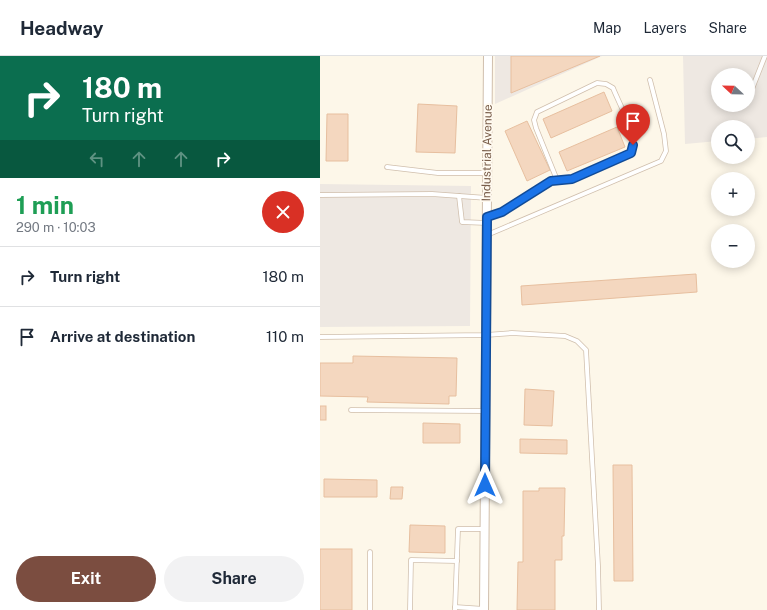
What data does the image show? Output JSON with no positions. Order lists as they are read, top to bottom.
{
  "streets": {
    "street": ["Industrial Avenue"]
  },
  "north": "left",
  "page": {
    "header": "Headway",
    "nav": ["Map", "Layers", "Share"],
    "turn": ["180 m", "Turn right"],
    "map_buttons": ["+", "−"],
    "heading": ["1 min", "290 m · 10:03"],
    "list": [
      {
        "name": "Turn right",
        "value": "180 m"
      },
      {
        "name": "Arrive at destination",
        "value": "110 m"
      }
    ],
    "buttons": ["Exit", "Share"]
  }
}
